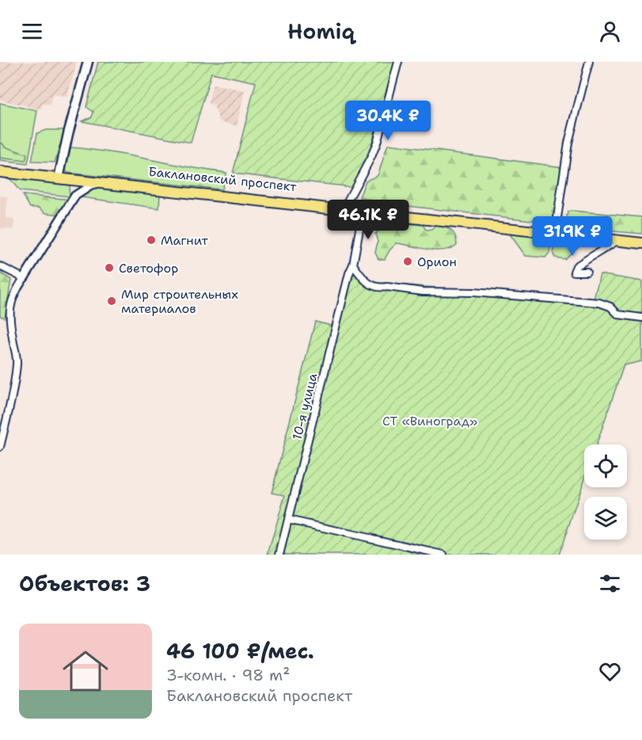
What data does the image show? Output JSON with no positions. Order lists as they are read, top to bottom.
{
  "streets": {
    "main road": ["Баклановский проспект"],
    "street": ["10-я улица"]
  },
  "crossings": [
    ["Баклановский проспект", "10-я улица"]
  ],
  "parks": ["СТ «Виноград»"],
  "places": [
    "Магнит",
    "Орион",
    "Светофор",
    "Мир строительных материалов"
  ],
  "page": {
    "header": "Homiq",
    "price": ["30.4K ₽", "46.1K ₽", "31.9K ₽"],
    "heading": "Объектов: 3",
    "list": [
      {
        "name": "46 100 ₽/мес.",
        "note": "3-комн. · 98 m² · Баклановский проспект"
      }
    ]
  }
}
